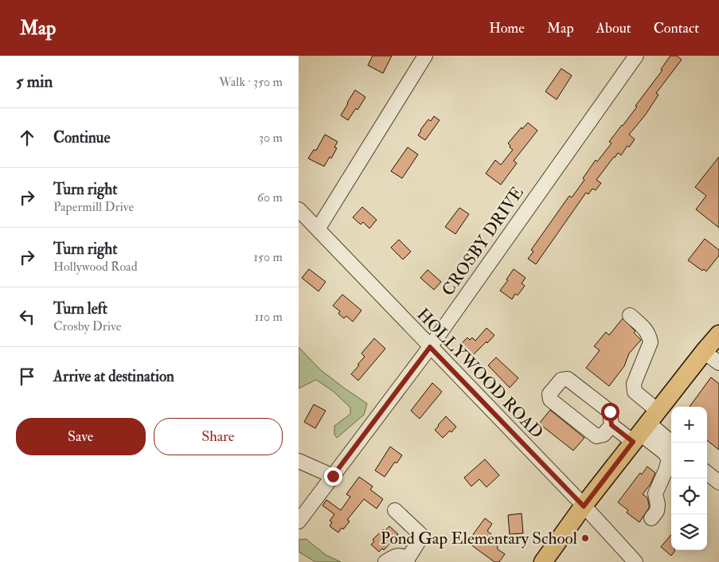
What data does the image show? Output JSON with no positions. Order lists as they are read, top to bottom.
{
  "streets": {
    "street": ["CROSBY DRIVE", "HOLLYWOOD ROAD"]
  },
  "crossings": [
    ["CROSBY DRIVE", "HOLLYWOOD ROAD"]
  ],
  "places": ["Pond Gap Elementary School"],
  "page": {
    "header": "Map",
    "nav": [
      "Home",
      "Map",
      "About",
      "Contact"
    ],
    "heading": ["5 min", "Walk · 350 m"],
    "list": [
      ["Continue", "30 m"],
      ["Turn right", "Papermill Drive", "60 m"],
      ["Turn right", "Hollywood Road", "150 m"],
      ["Turn left", "Crosby Drive", "110 m"],
      "Arrive at destination"
    ],
    "buttons": ["Save", "Share"],
    "map_buttons": ["+", "−"]
  }
}
